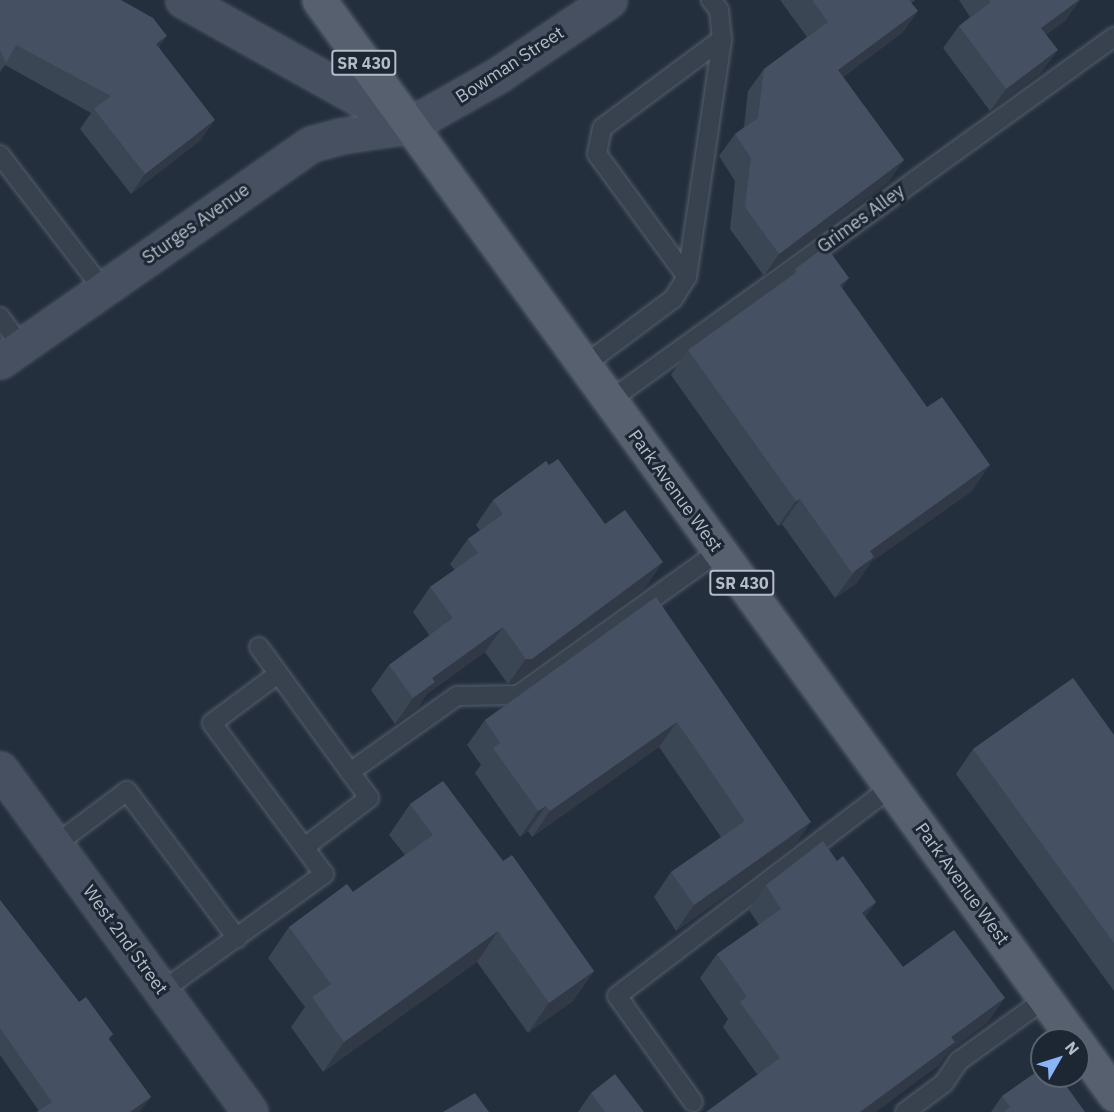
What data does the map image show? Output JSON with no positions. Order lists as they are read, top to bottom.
{
  "streets": {
    "main road": ["SR 430", "Park Avenue West"],
    "street": ["Bowman Street", "Sturges Avenue", "West 2nd Street"],
    "lane": ["Grimes Alley"]
  },
  "crossings": [
    ["Bowman Street", "Sturges Avenue"],
    ["Bowman Street", "Park Avenue West"],
    ["Grimes Alley", "Park Avenue West"],
    ["Sturges Avenue", "Park Avenue West"]
  ],
  "north": "top right"
}
